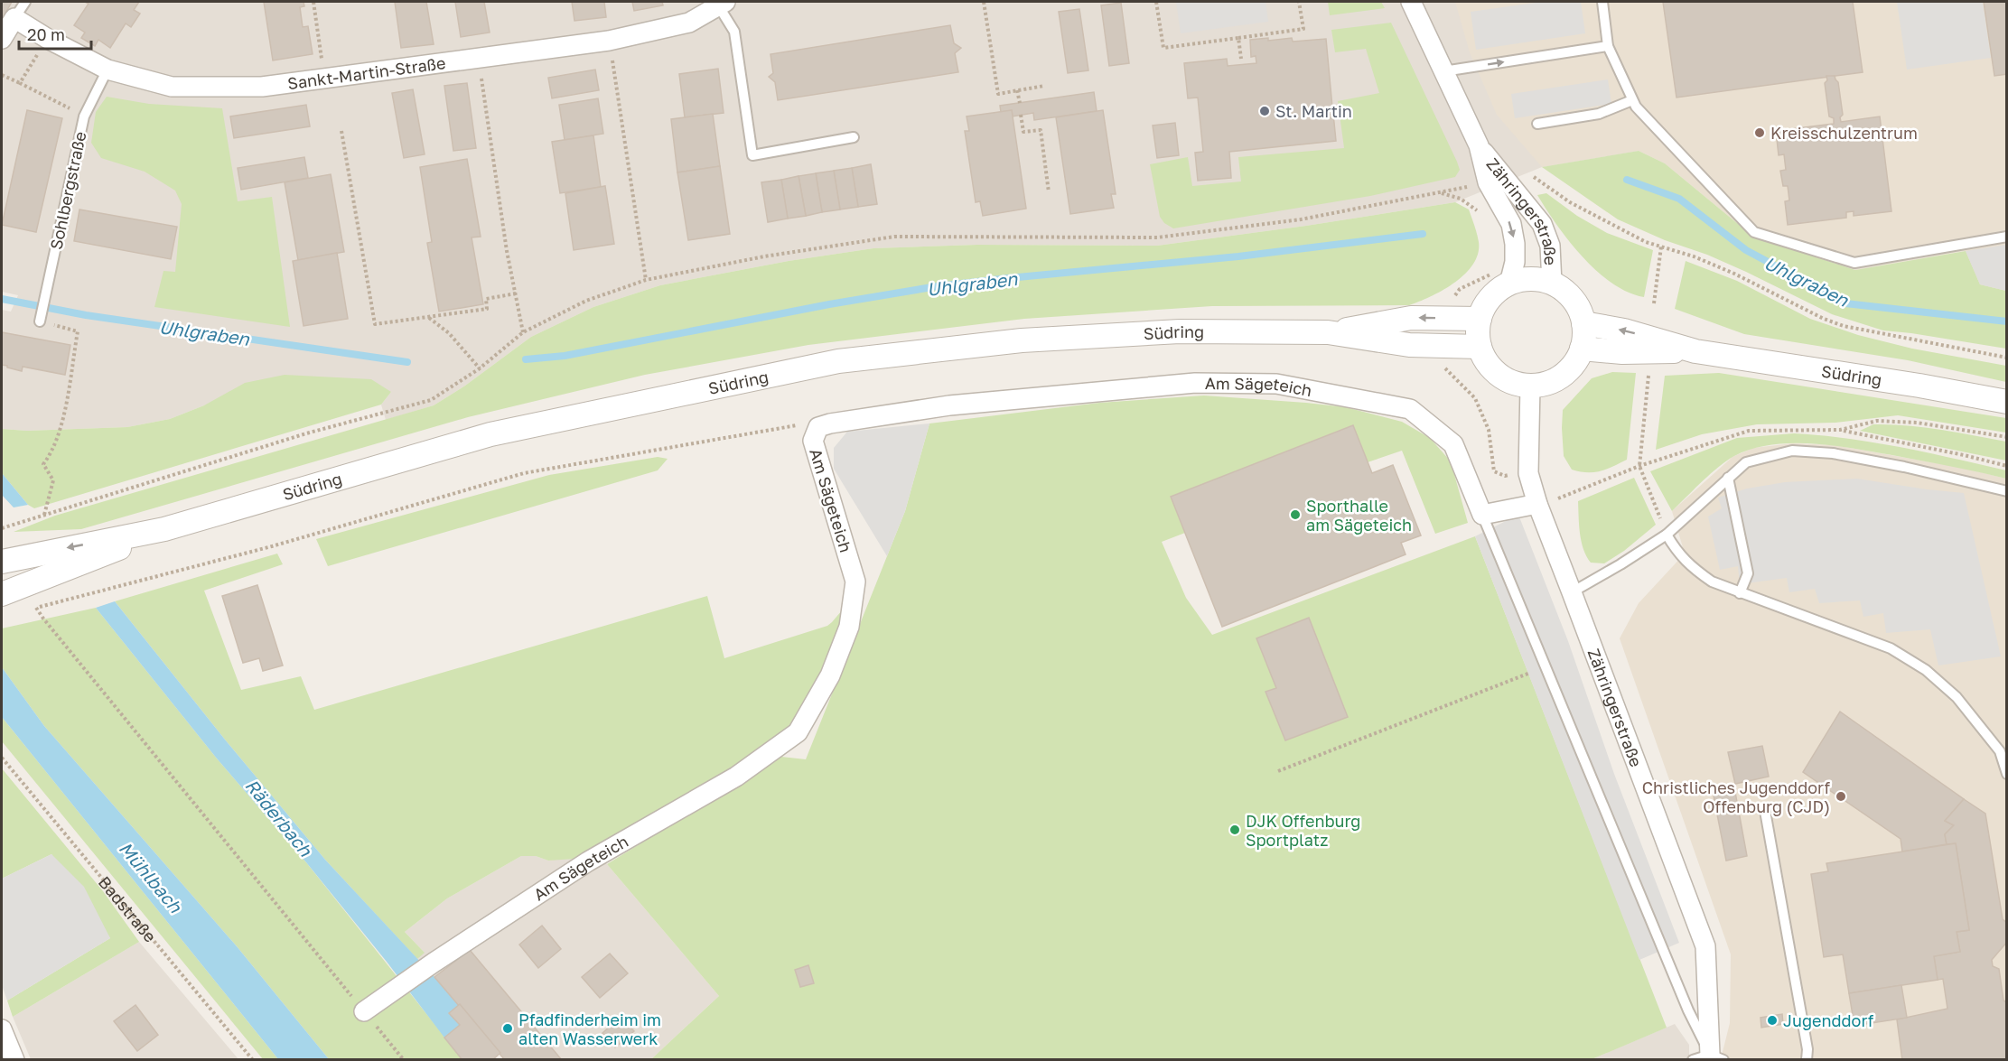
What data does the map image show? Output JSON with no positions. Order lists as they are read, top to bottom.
{
  "streets": {
    "street": [
      "Sankt-Martin-Straße",
      "Zähringerstraße",
      "Südring",
      "Am Sägeteich"
    ],
    "lane": ["Sohlbergstraße"],
    "path": ["Badstraße"]
  },
  "crossings": [
    ["Sankt-Martin-Straße", "Sohlbergstraße"],
    ["Zähringerstraße", "Südring"]
  ],
  "water": ["Uhlgraben", "Räderbach", "Mühlbach"],
  "places": [
    "St. Martin",
    "Kreisschulzentrum",
    "Sporthalle am Sägeteich",
    "Christliches Jugenddorf Offenburg (CJD)",
    "DJK Offenburg Sportplatz",
    "Jugenddorf",
    "Pfadfinderheim im alten Wasserwerk"
  ],
  "scale_bar": "20 m"
}
